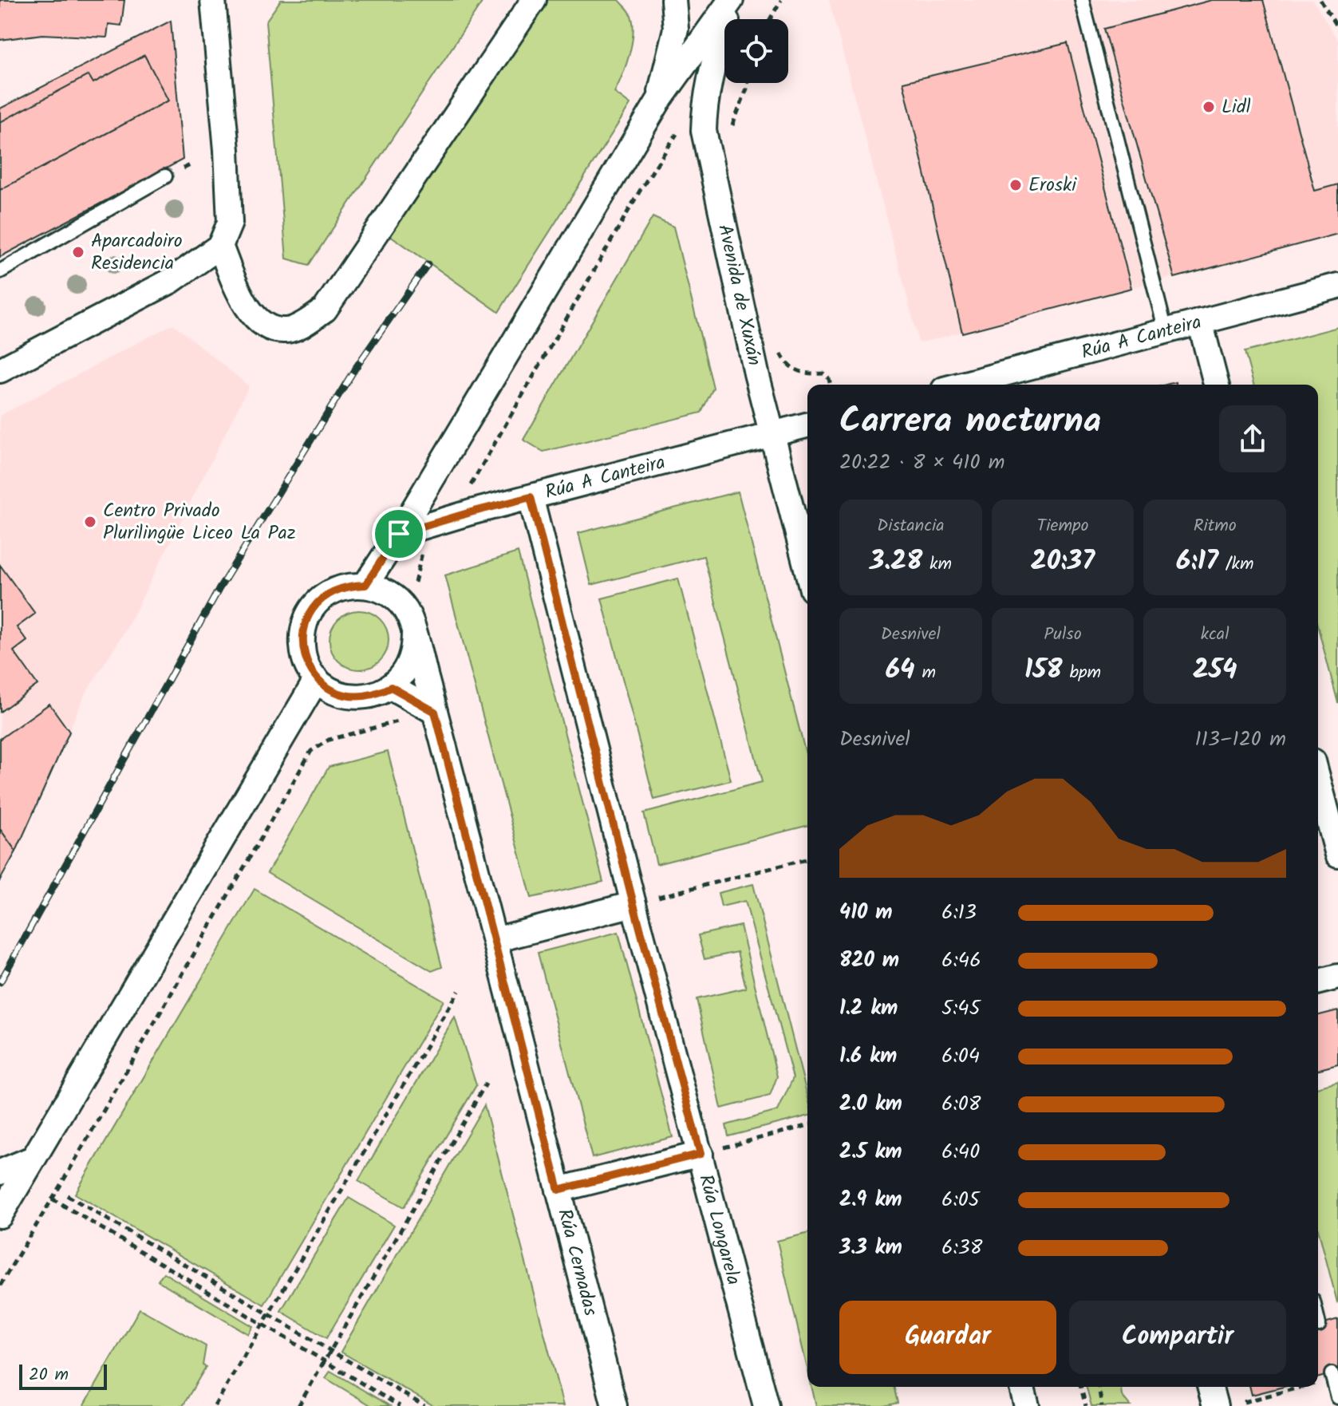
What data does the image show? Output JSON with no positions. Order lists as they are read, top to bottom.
{
  "streets": {
    "street": [
      "Avenida de Xuxán",
      "Rúa A Canteira",
      "Rúa Longarela",
      "Rúa Cernadas"
    ]
  },
  "crossings": [
    ["Avenida de Xuxán", "Rúa A Canteira"],
    ["Rúa A Canteira", "Rúa Longarela"]
  ],
  "places": [
    "Lidl",
    "Eroski",
    "Aparcadoiro Residencia",
    "Centro Privado Plurilingüe Liceo La Paz"
  ],
  "scale_bar": "20 m",
  "page": {
    "heading": ["Carrera nocturna", "20:22 · 8 × 410 m"],
    "stats": [
      ["Distancia", "3.28 km"],
      ["Tiempo", "20:37"],
      ["Ritmo", "6:17 /km"],
      ["Desnivel", "64 m"],
      ["Pulso", "158 bpm"],
      ["kcal", "254"]
    ],
    "chart": ["Desnivel", "113–120 m"],
    "list": [
      {
        "name": "410 m",
        "note": "6:13"
      },
      {
        "name": "820 m",
        "note": "6:46"
      },
      {
        "name": "1.2 km",
        "note": "5:45"
      },
      {
        "name": "1.6 km",
        "note": "6:04"
      },
      {
        "name": "2.0 km",
        "note": "6:08"
      },
      {
        "name": "2.5 km",
        "note": "6:40"
      },
      {
        "name": "2.9 km",
        "note": "6:05"
      },
      {
        "name": "3.3 km",
        "note": "6:38"
      }
    ],
    "buttons": ["Guardar", "Compartir"],
    "scale": "20 m"
  }
}
